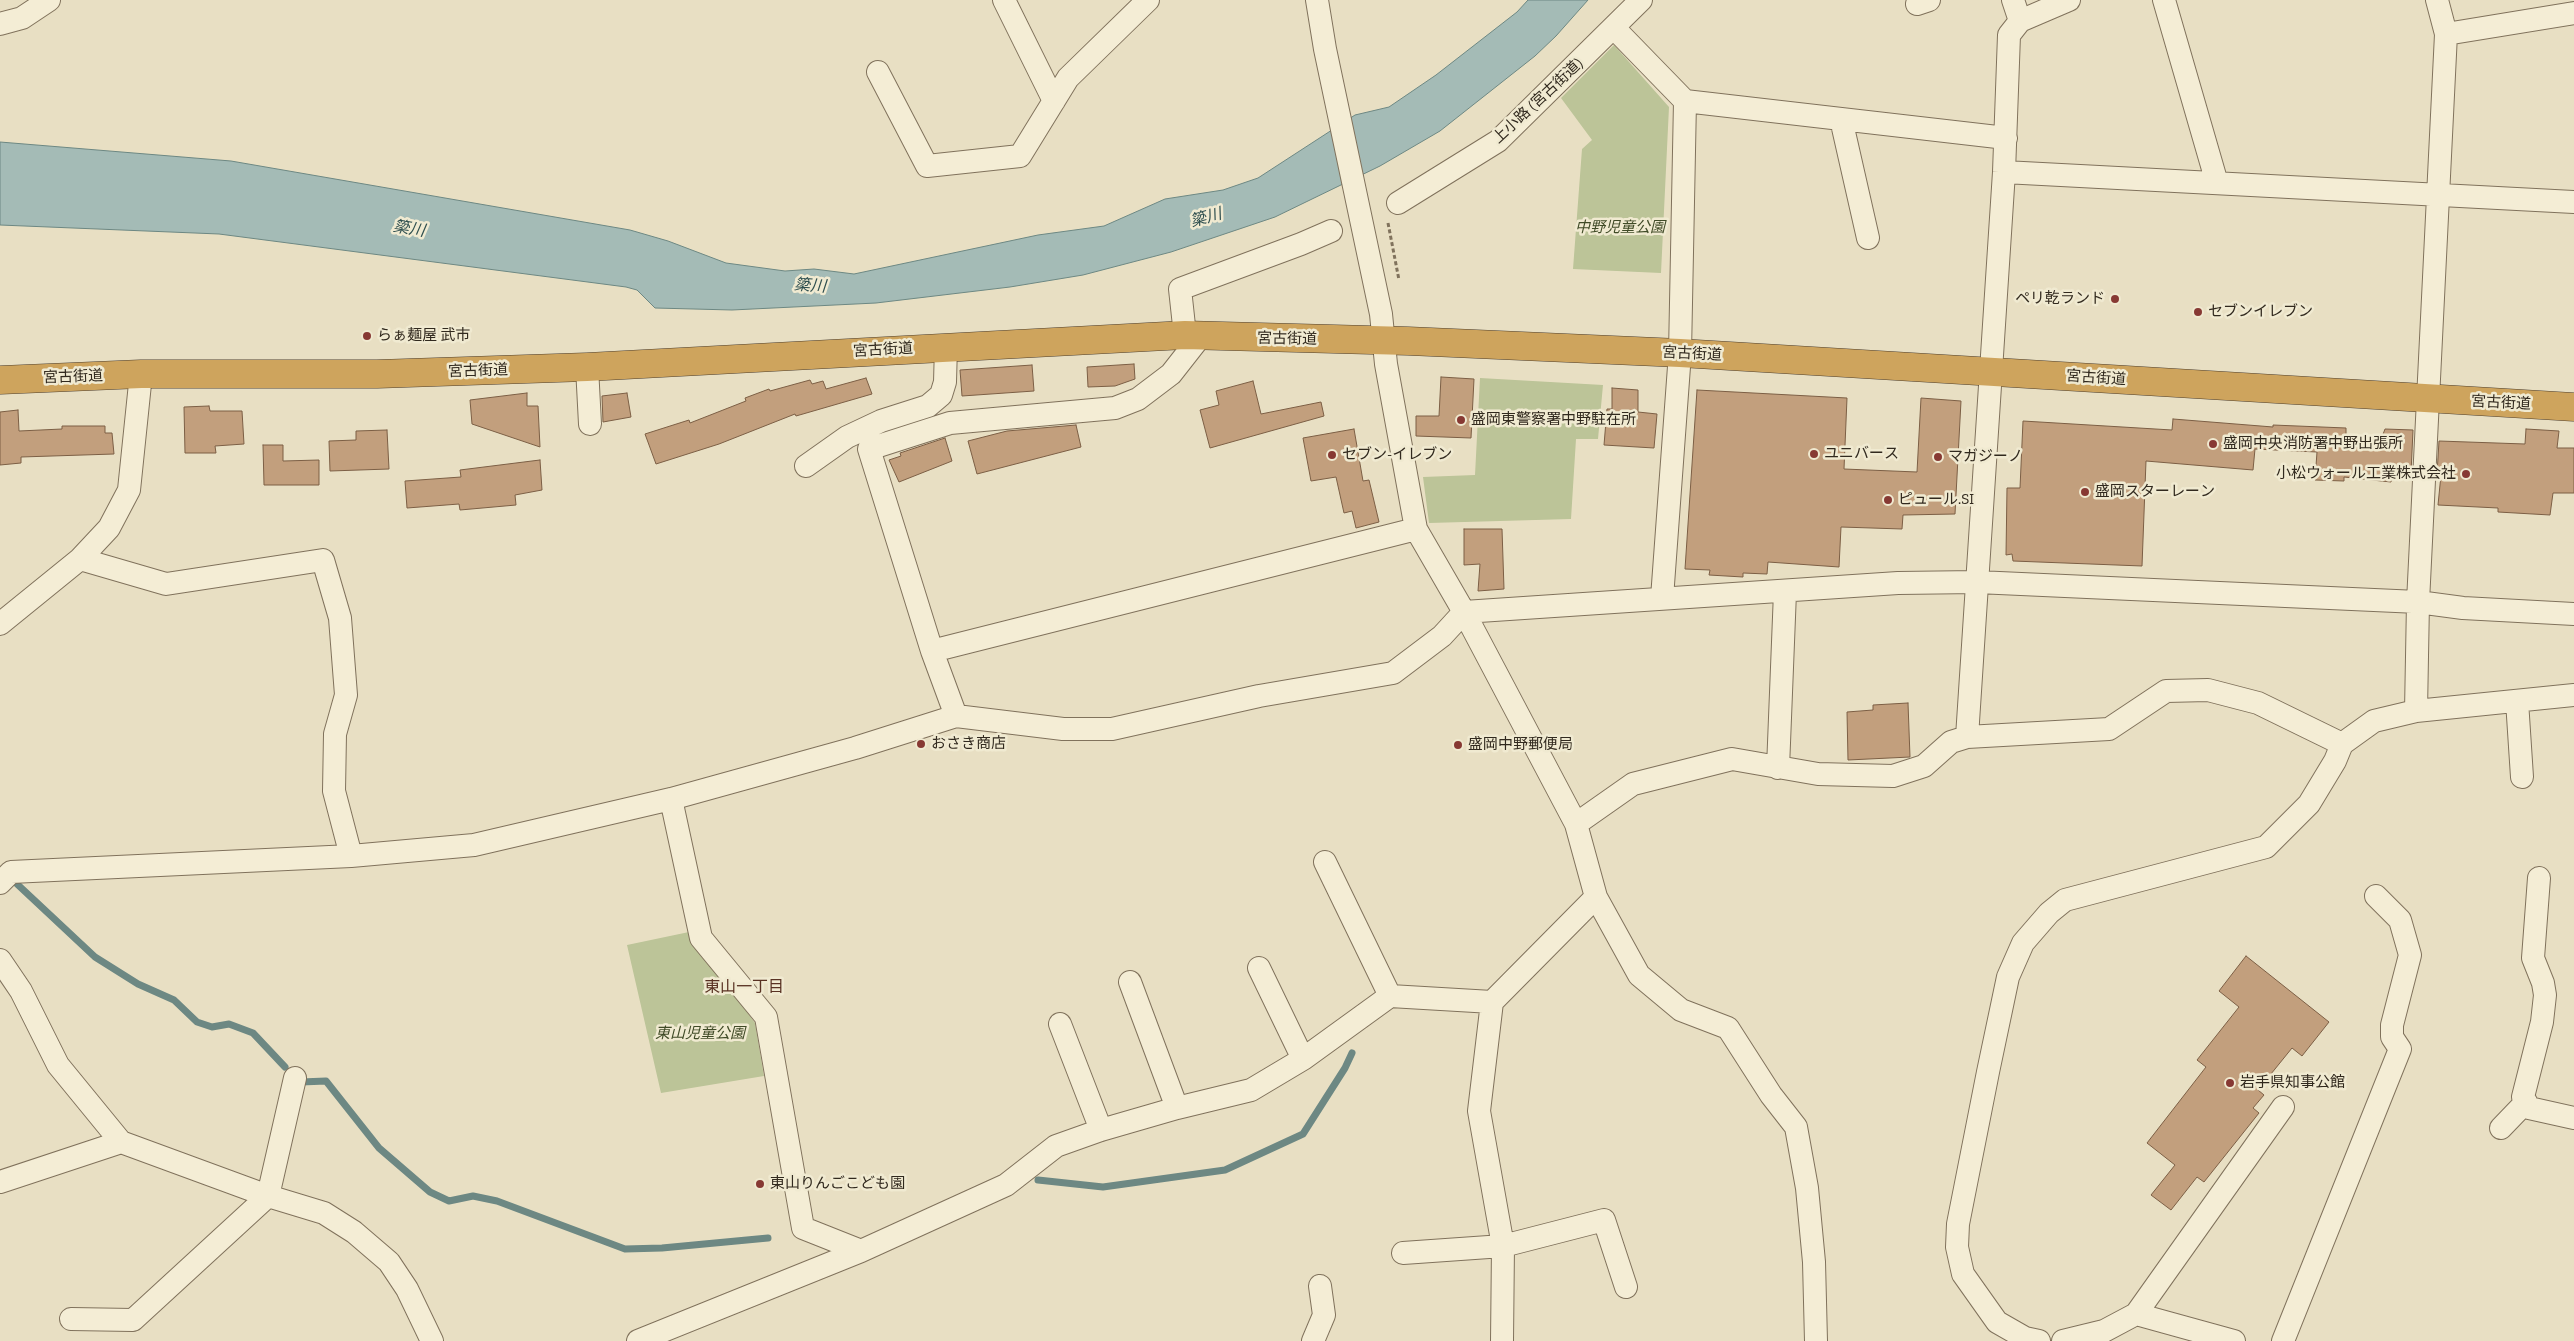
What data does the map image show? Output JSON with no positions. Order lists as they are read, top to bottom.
{
  "streets": {
    "highway": ["宮古街道"],
    "street": ["上小路 (宮古街道)"]
  },
  "districts": ["東山一丁目"],
  "water": ["簗川"],
  "parks": ["中野児童公園", "東山児童公園"],
  "places": [
    "ペリ乾ランド",
    "セブンイレブン",
    "らぁ麺屋 武市",
    "盛岡東警察署中野駐在所",
    "盛岡中央消防署中野出張所",
    "ユニバース",
    "セブン-イレブン",
    "マガジーノ",
    "小松ウォール工業株式会社",
    "盛岡スターレーン",
    "ピュール.SI",
    "おさき商店",
    "盛岡中野郵便局",
    "岩手県知事公館",
    "東山りんごこども園"
  ]
}
